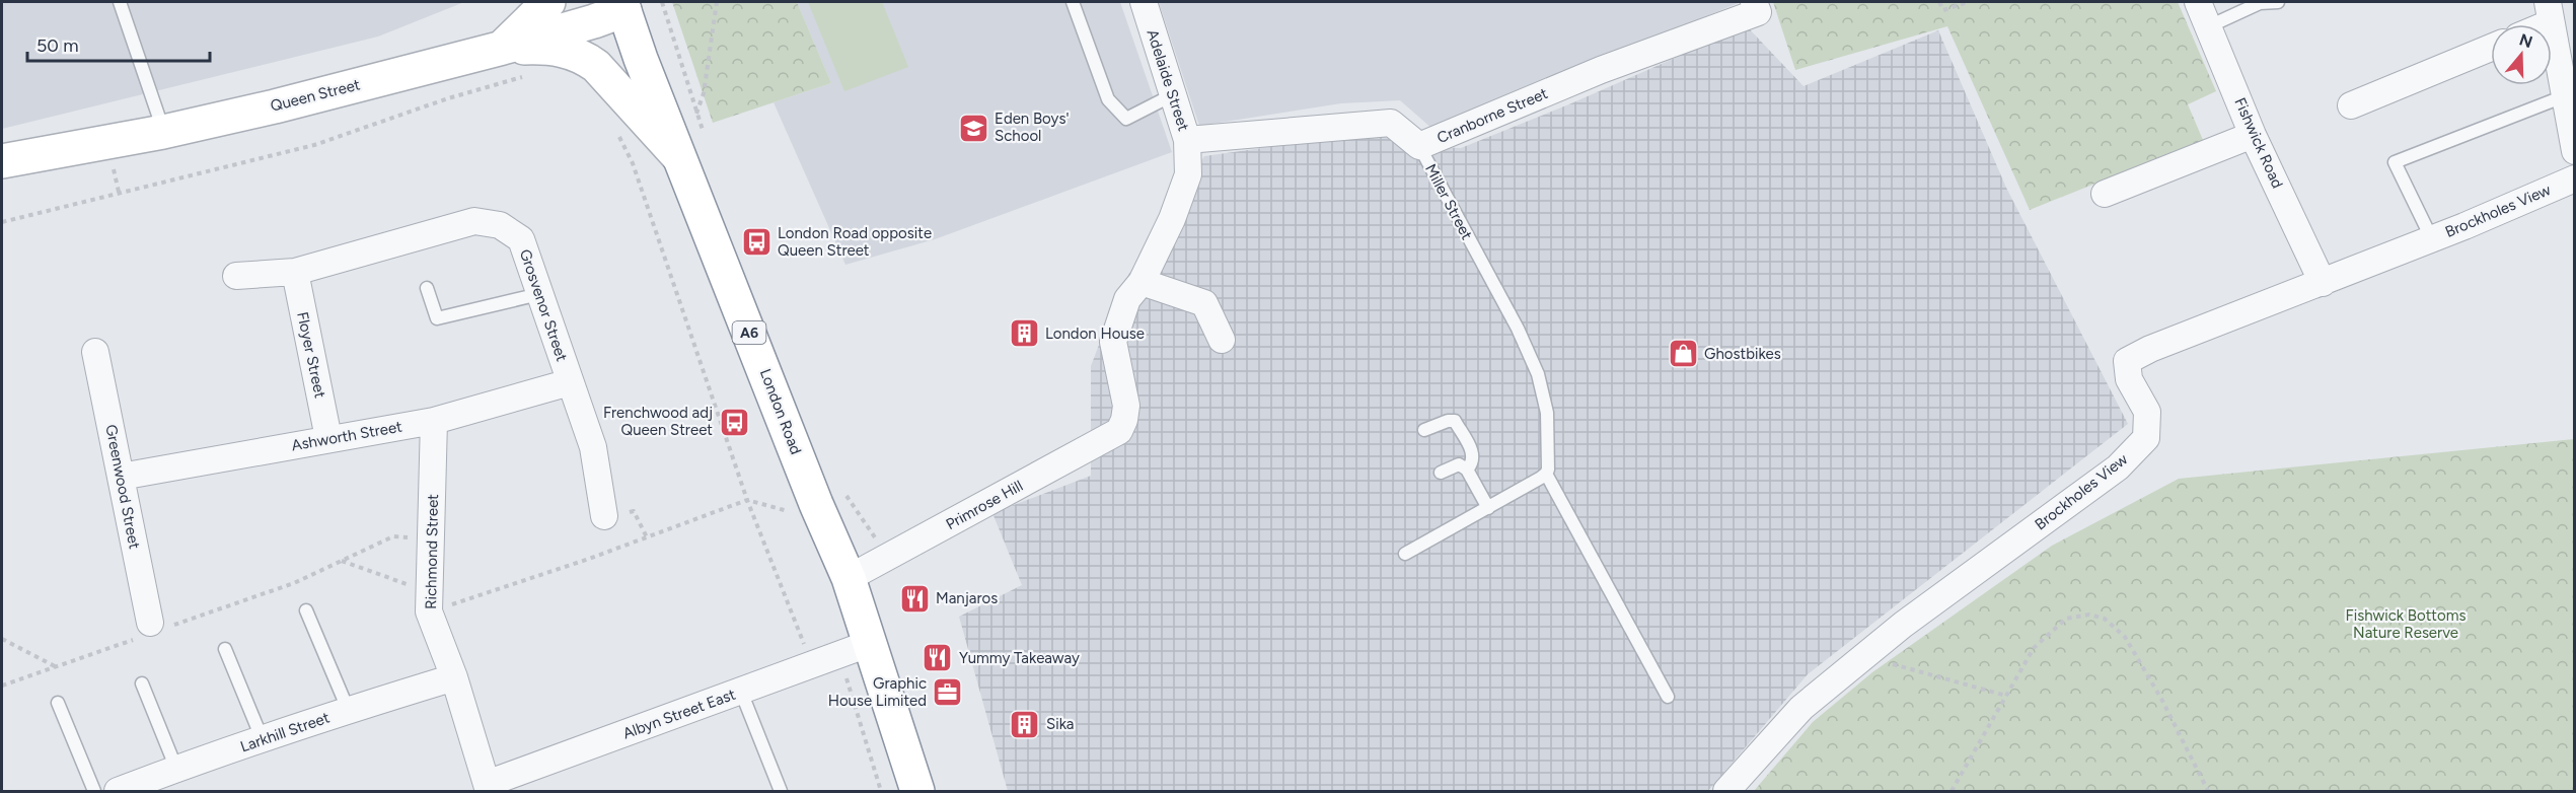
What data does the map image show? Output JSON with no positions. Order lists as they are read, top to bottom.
{
  "streets": {
    "main road": ["Queen Street", "A6", "London Road"],
    "street": [
      "Adelaide Street",
      "Cranborne Street",
      "Fishwick Road",
      "Brockholes View",
      "Grosvenor Street",
      "Floyer Street",
      "Ashworth Street",
      "Greenwood Street",
      "Primrose Hill",
      "Richmond Street",
      "Albyn Street East",
      "Larkhill Street"
    ],
    "lane": ["Miller Street"]
  },
  "crossings": [
    ["Adelaide Street", "Cranborne Street"],
    ["Adelaide Street", "Primrose Hill"],
    ["Queen Street", "London Road"],
    ["Cranborne Street", "Miller Street"],
    ["Fishwick Road", "Brockholes View"],
    ["Grosvenor Street", "Floyer Street"],
    ["Grosvenor Street", "Ashworth Street"],
    ["Floyer Street", "Ashworth Street"],
    ["London Road", "Primrose Hill"],
    ["London Road", "Albyn Street East"],
    ["Ashworth Street", "Greenwood Street"],
    ["Ashworth Street", "Richmond Street"],
    ["Richmond Street", "Albyn Street East"],
    ["Richmond Street", "Larkhill Street"]
  ],
  "parks": ["Fishwick Bottoms Nature Reserve"],
  "places": {
    "school or university": ["Eden Boys' School"],
    "bus stop": ["London Road opposite Queen Street", "Frenchwood adj Queen Street"],
    "building": ["London House", "Sika"],
    "shop": ["Ghostbikes"],
    "restaurant": ["Manjaros", "Yummy Takeaway"],
    "office": ["Graphic House Limited"]
  },
  "scale_bar": "50 m",
  "north": "top"
}
